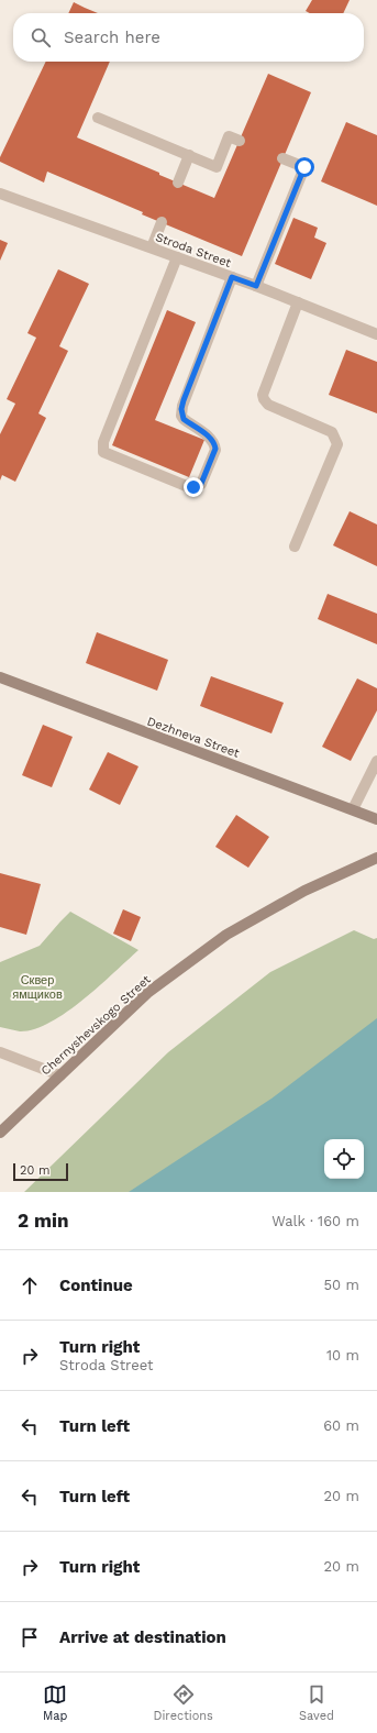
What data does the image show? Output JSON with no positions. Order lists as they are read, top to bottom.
{
  "streets": {
    "main road": ["Dezhneva Street", "Chernyshevskogo Street"],
    "street": ["Stroda Street"]
  },
  "parks": ["Сквер ямщиков"],
  "scale_bar": "20 m",
  "page": {
    "search": "Search here",
    "scale": "20 m",
    "heading": ["2 min", "Walk · 160 m"],
    "list": [
      ["Continue", "50 m"],
      ["Turn right", "Stroda Street", "10 m"],
      ["Turn left", "60 m"],
      ["Turn left", "20 m"],
      ["Turn right", "20 m"],
      "Arrive at destination"
    ],
    "nav": ["Map", "Directions", "Saved"]
  }
}
